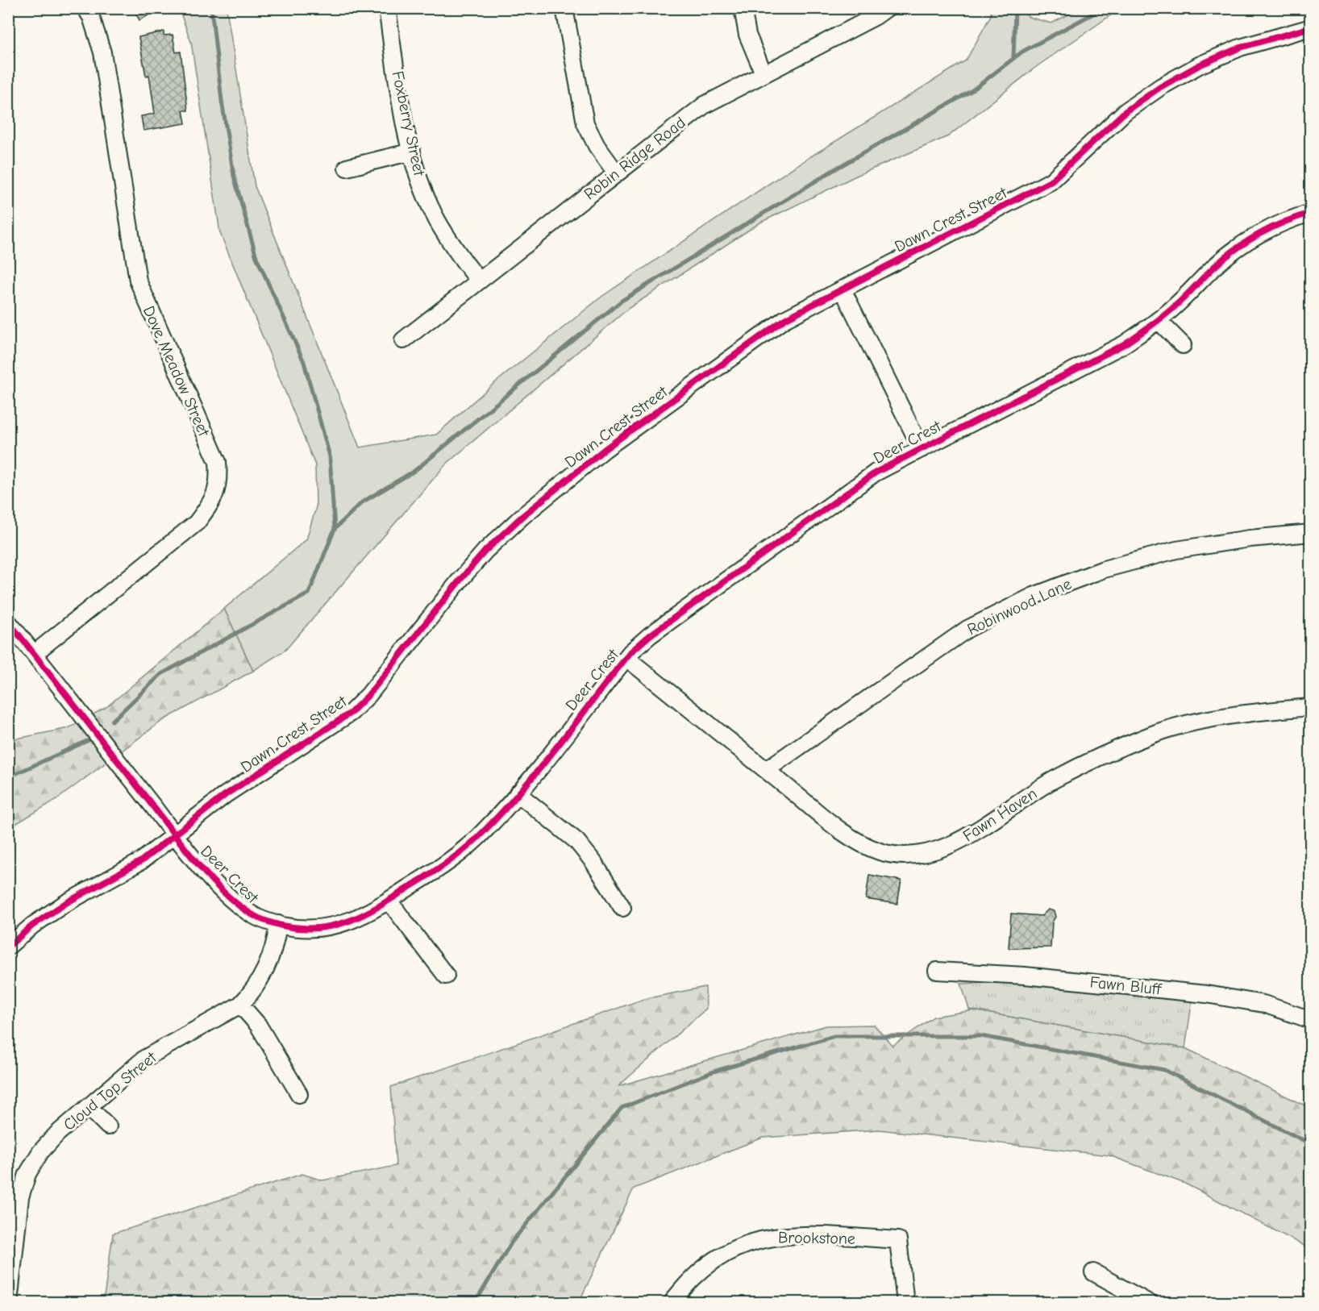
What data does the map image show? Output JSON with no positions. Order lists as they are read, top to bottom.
{
  "streets": {
    "street": [
      "Foxberry Street",
      "Robin Ridge Road",
      "Dawn Crest Street",
      "Dove Meadow Street",
      "Deer Crest",
      "Robinwood Lane",
      "Fawn Haven",
      "Fawn Bluff",
      "Cloud Top Street",
      "Brookstone"
    ]
  },
  "crossings": [
    ["Foxberry Street", "Robin Ridge Road"],
    ["Dawn Crest Street", "Deer Crest"],
    ["Dove Meadow Street", "Deer Crest"],
    ["Deer Crest", "Fawn Haven"],
    ["Deer Crest", "Cloud Top Street"],
    ["Robinwood Lane", "Fawn Haven"]
  ]
}
